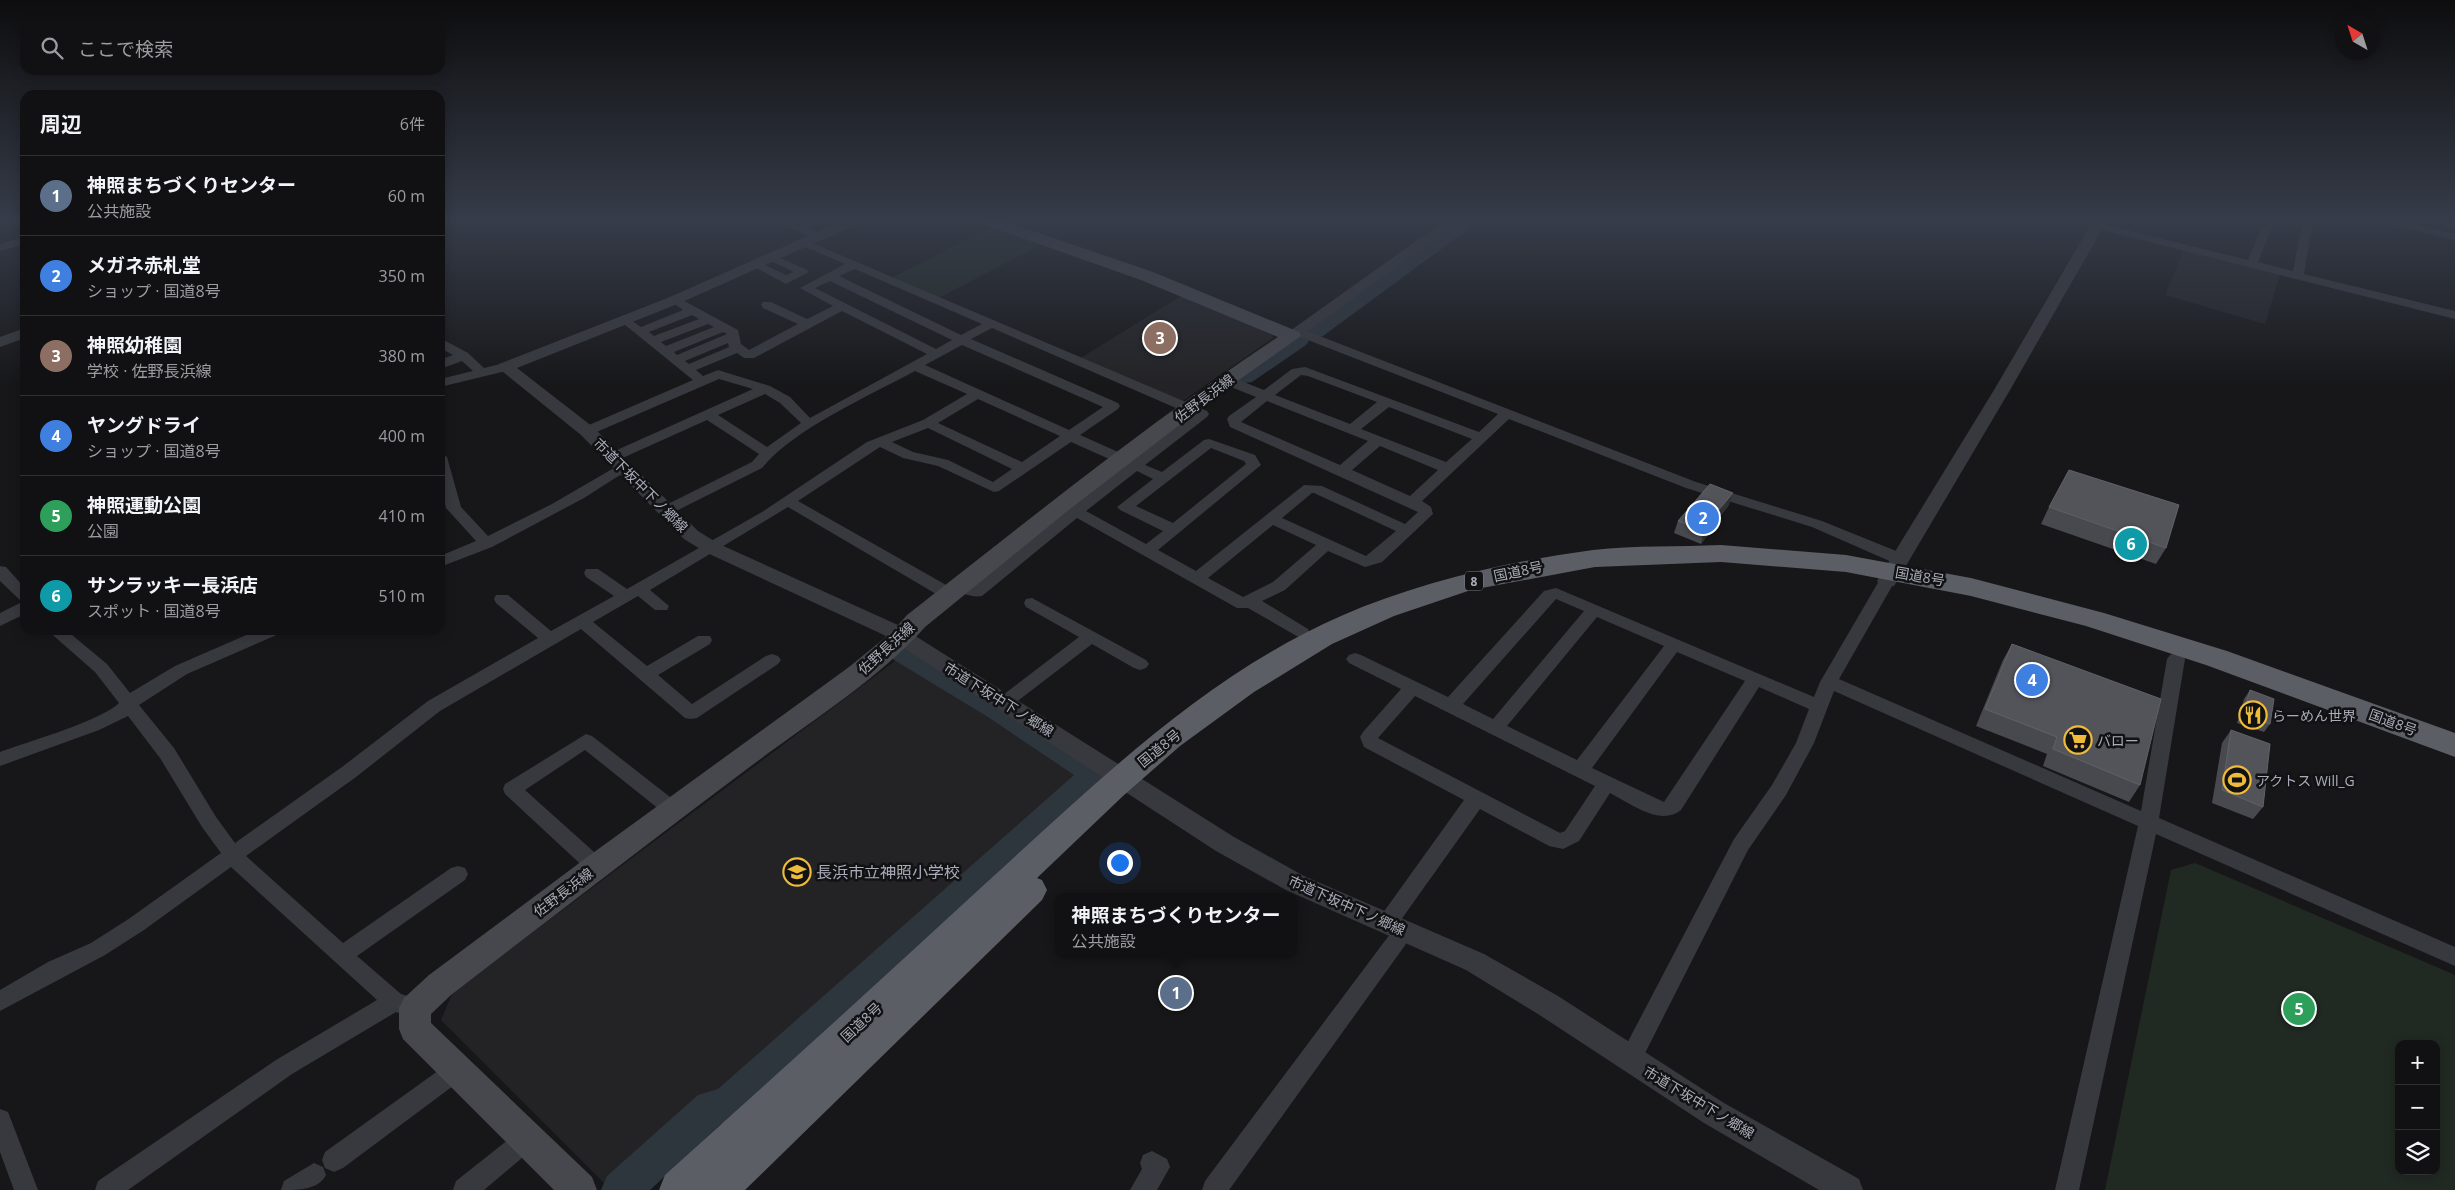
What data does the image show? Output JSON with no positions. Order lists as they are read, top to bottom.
{
  "streets": {
    "highway": ["国道8号", "8"],
    "main road": ["佐野長浜線"],
    "street": ["市道下坂中下ノ郷線"]
  },
  "crossings": [
    ["佐野長浜線", "市道下坂中下ノ郷線"],
    ["市道下坂中下ノ郷線", "国道8号"]
  ],
  "places": {
    "restaurant": ["らーめん世界"],
    "supermarket": ["バロー"],
    "sports": ["アクトス Will_G"],
    "school or university": ["長浜市立神照小学校"]
  },
  "north": "top left",
  "page": {
    "search": "ここで検索",
    "heading": ["周辺", "6件"],
    "list": [
      {
        "mark": "1",
        "name": "神照まちづくりセンター",
        "note": "公共施設",
        "value": "60 m"
      },
      {
        "mark": "2",
        "name": "メガネ赤札堂",
        "note": "ショップ · 国道8号",
        "value": "350 m"
      },
      {
        "mark": "3",
        "name": "神照幼稚園",
        "note": "学校 · 佐野長浜線",
        "value": "380 m"
      },
      {
        "mark": "4",
        "name": "ヤングドライ",
        "note": "ショップ · 国道8号",
        "value": "400 m"
      },
      {
        "mark": "5",
        "name": "神照運動公園",
        "note": "公園",
        "value": "410 m"
      },
      {
        "mark": "6",
        "name": "サンラッキー長浜店",
        "note": "スポット · 国道8号",
        "value": "510 m"
      }
    ],
    "pins": [
      "3",
      "2",
      "6",
      "4",
      "1",
      "5"
    ],
    "popup": ["神照まちづくりセンター", "公共施設"],
    "map_buttons": ["+", "−"]
  }
}
